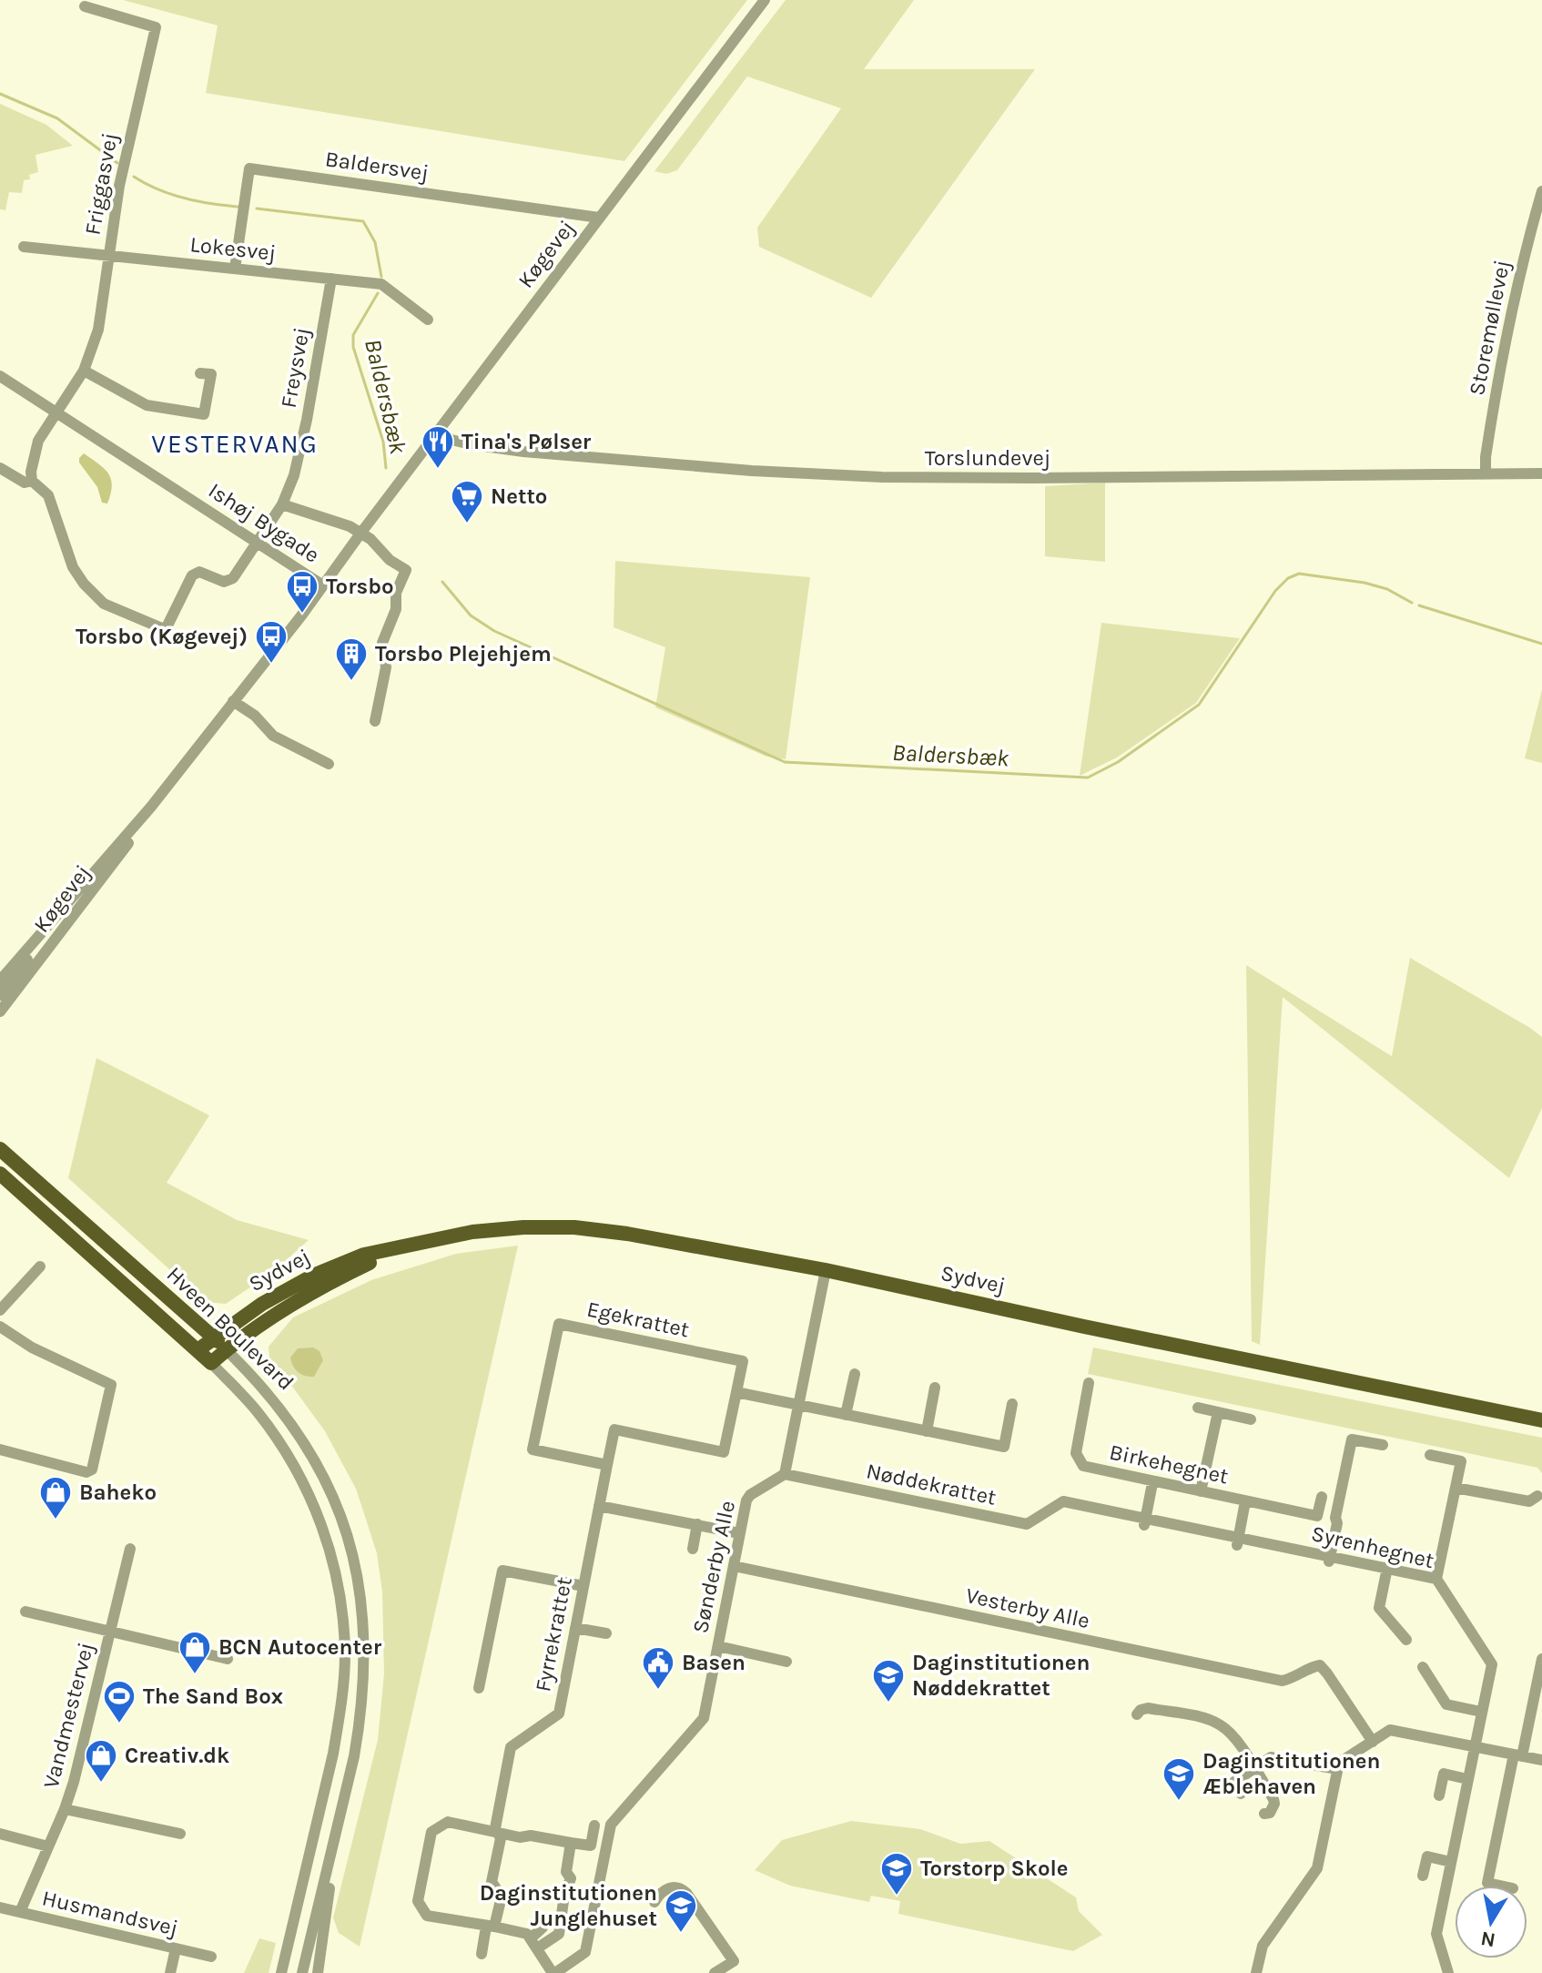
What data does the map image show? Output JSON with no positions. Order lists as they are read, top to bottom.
{
  "streets": {
    "main road": ["Sydvej", "Hveen Boulevard"],
    "street": [
      "Baldersvej",
      "Friggasvej",
      "Lokesvej",
      "Køgevej",
      "Storemøllevej",
      "Freysvej",
      "Torslundevej",
      "Ishøj Bygade",
      "Egekrattet",
      "Birkehegnet",
      "Nøddekrattet",
      "Syrenhegnet",
      "Sønderby Alle",
      "Vesterby Alle",
      "Fyrrekrattet",
      "Vandmestervej",
      "Husmandsvej"
    ]
  },
  "crossings": [
    ["Baldersvej", "Lokesvej"],
    ["Baldersvej", "Køgevej"],
    ["Friggasvej", "Lokesvej"],
    ["Friggasvej", "Freysvej"],
    ["Friggasvej", "Ishøj Bygade"],
    ["Lokesvej", "Freysvej"],
    ["Køgevej", "Torslundevej"],
    ["Køgevej", "Ishøj Bygade"],
    ["Storemøllevej", "Torslundevej"],
    ["Freysvej", "Ishøj Bygade"],
    ["Sydvej", "Hveen Boulevard"],
    ["Egekrattet", "Fyrrekrattet"],
    ["Birkehegnet", "Syrenhegnet"],
    ["Nøddekrattet", "Syrenhegnet"],
    ["Nøddekrattet", "Sønderby Alle"],
    ["Sønderby Alle", "Vesterby Alle"],
    ["Vandmestervej", "Husmandsvej"]
  ],
  "districts": ["VESTERVANG"],
  "water": ["Baldersbæk"],
  "places": {
    "restaurant": ["Tina's Pølser"],
    "supermarket": ["Netto"],
    "bus stop": ["Torsbo", "Torsbo (Køgevej)"],
    "building": ["Torsbo Plejehjem"],
    "shop": ["Baheko", "BCN Autocenter", "Creativ.dk"],
    "public building": ["Basen"],
    "school or university": [
      "Daginstitutionen Nøddekrattet",
      "Daginstitutionen Æblehaven",
      "Torstorp Skole",
      "Daginstitutionen Junglehuset"
    ],
    "sports": ["The Sand Box"]
  },
  "north": "bottom"
}
